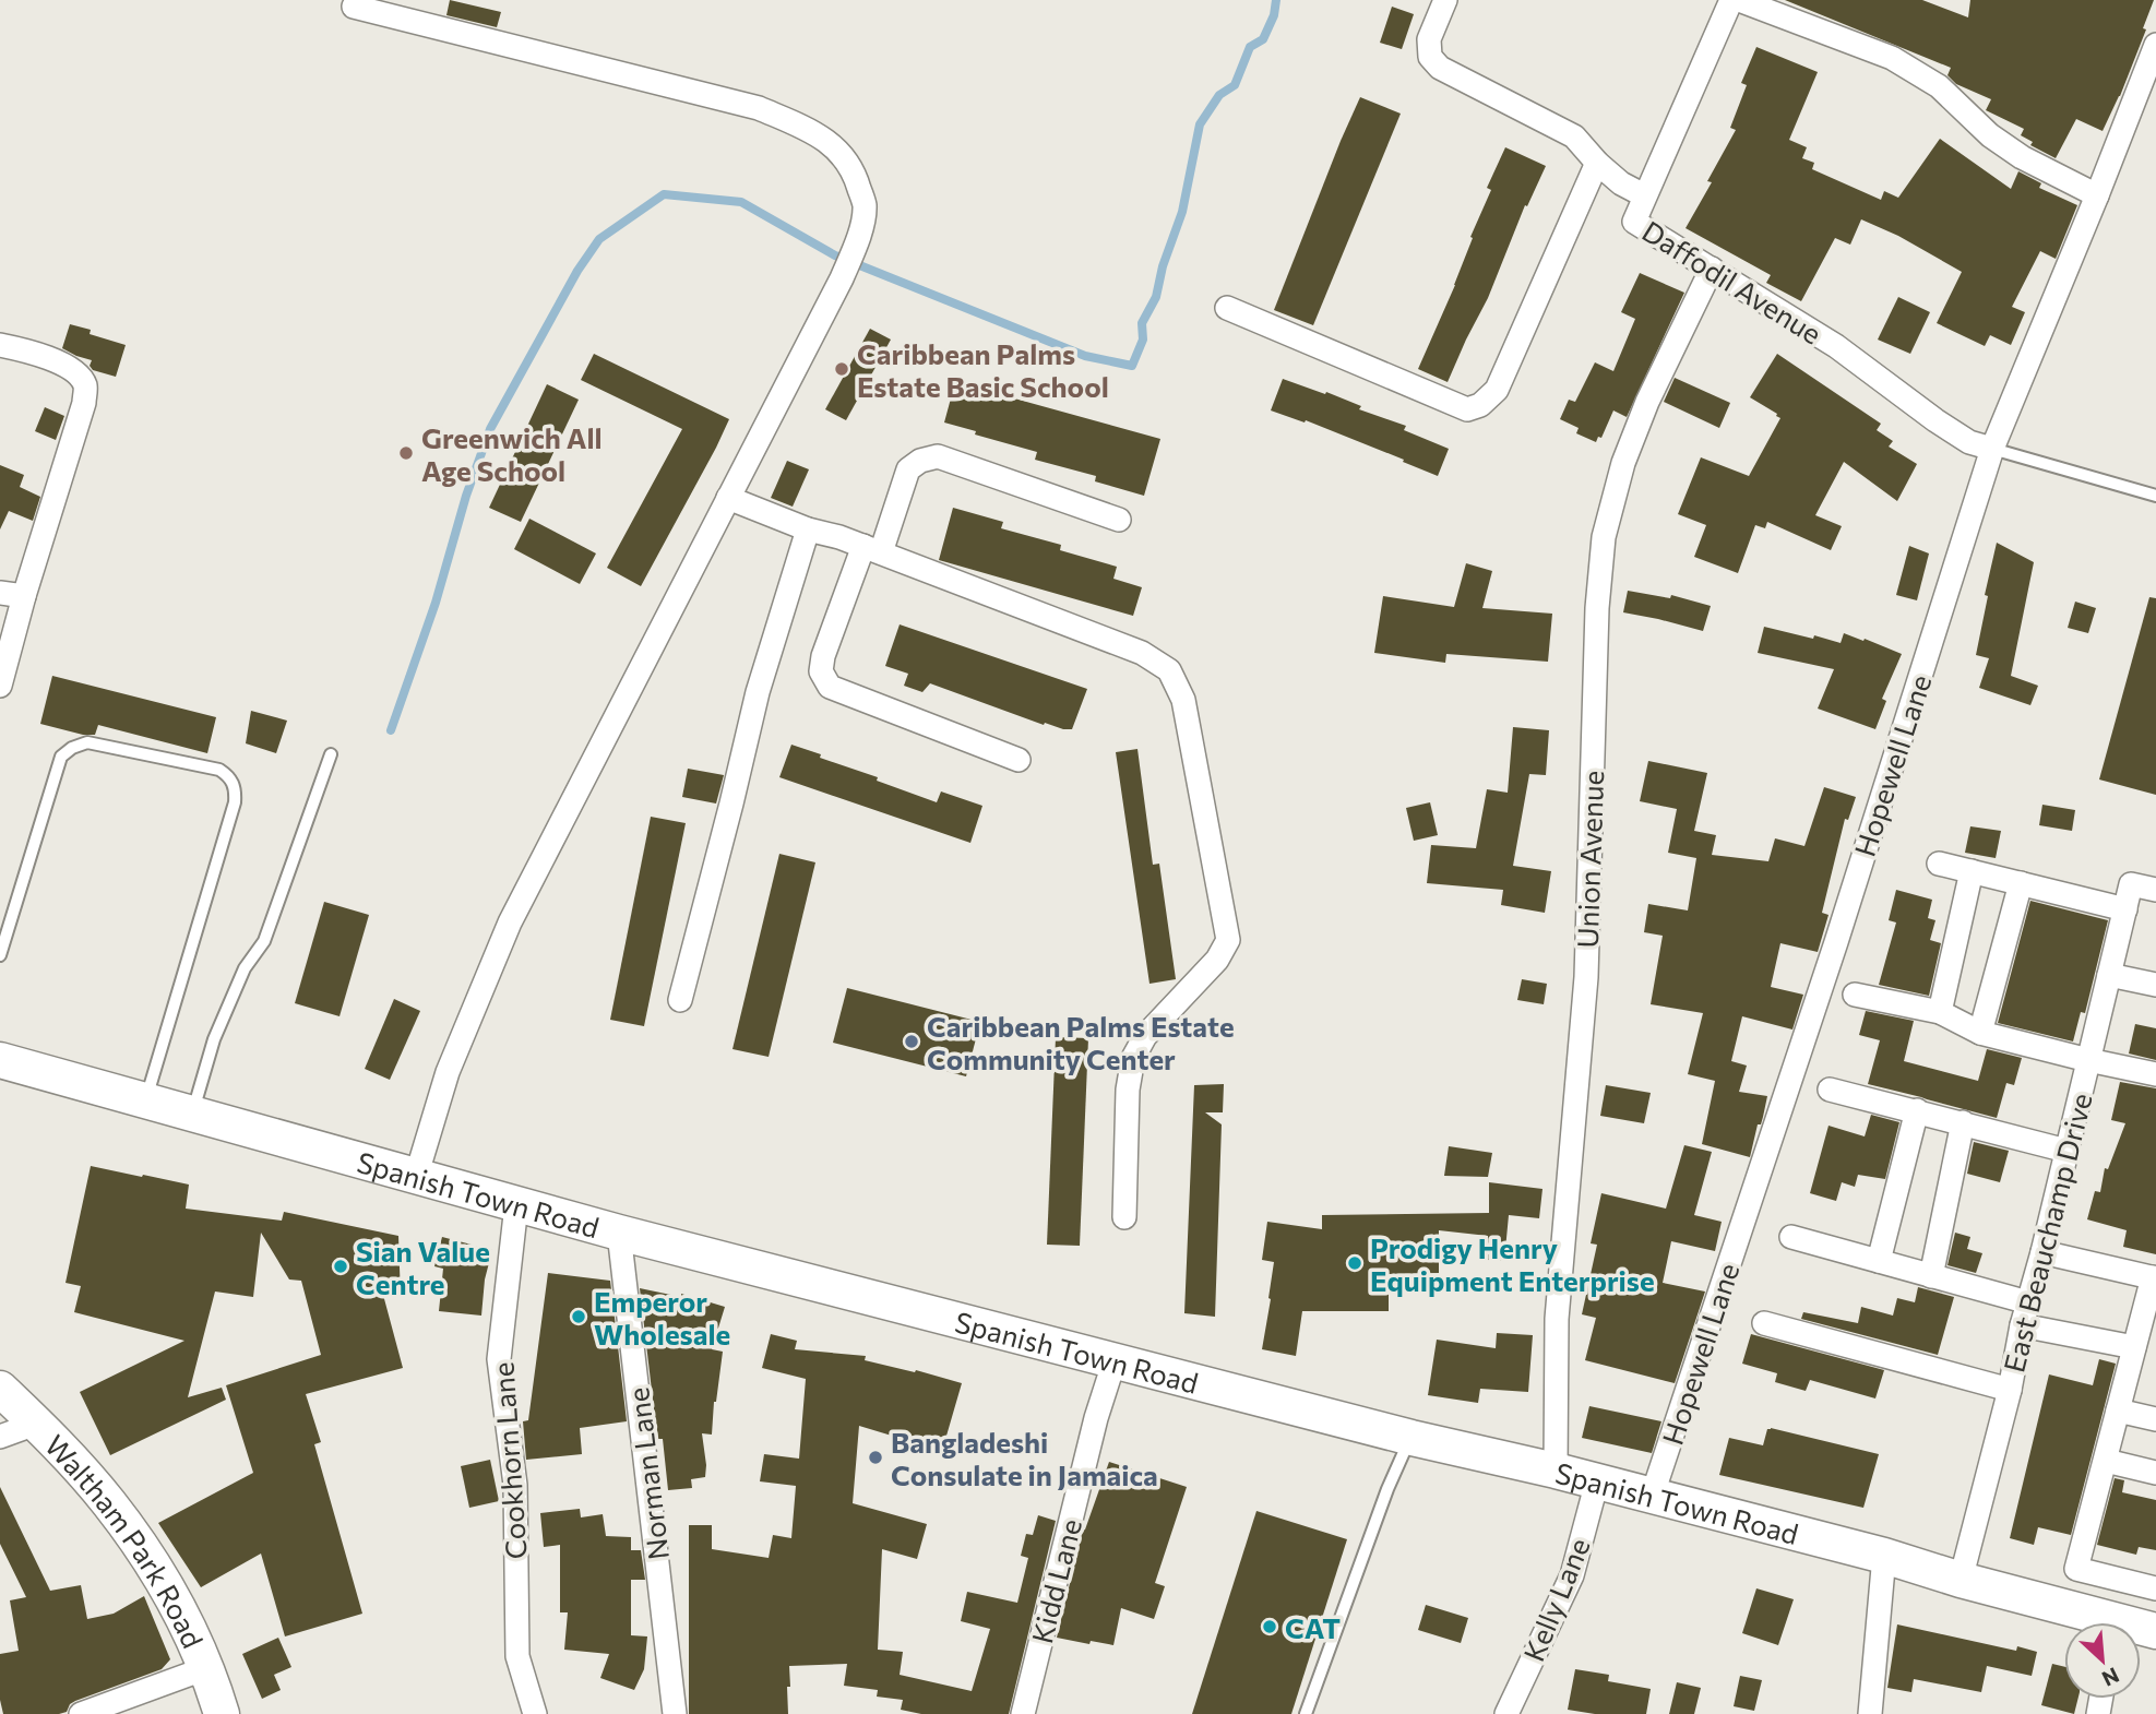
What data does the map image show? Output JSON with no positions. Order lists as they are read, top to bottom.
{
  "streets": {
    "main road": ["Spanish Town Road", "Waltham Park Road"],
    "street": [
      "Daffodil Avenue",
      "Hopewell Lane",
      "Union Avenue",
      "East Beauchamp Drive",
      "Cookhorn Lane",
      "Norman Lane",
      "Kidd Lane",
      "Kelly Lane"
    ]
  },
  "crossings": [
    ["Daffodil Avenue", "Hopewell Lane"],
    ["Daffodil Avenue", "Union Avenue"],
    ["Hopewell Lane", "Spanish Town Road"],
    ["Union Avenue", "Spanish Town Road"],
    ["Spanish Town Road", "East Beauchamp Drive"],
    ["Spanish Town Road", "Cookhorn Lane"],
    ["Spanish Town Road", "Norman Lane"],
    ["Spanish Town Road", "Kidd Lane"],
    ["Spanish Town Road", "Kelly Lane"]
  ],
  "places": [
    "Caribbean Palms Estate Basic School",
    "Greenwich All Age School",
    "Caribbean Palms Estate Community Center",
    "Prodigy Henry Equipment Enterprise",
    "Sian Value Centre",
    "Emperor Wholesale",
    "Bangladeshi Consulate in Jamaica",
    "CAT"
  ],
  "north": "bottom right"
}
